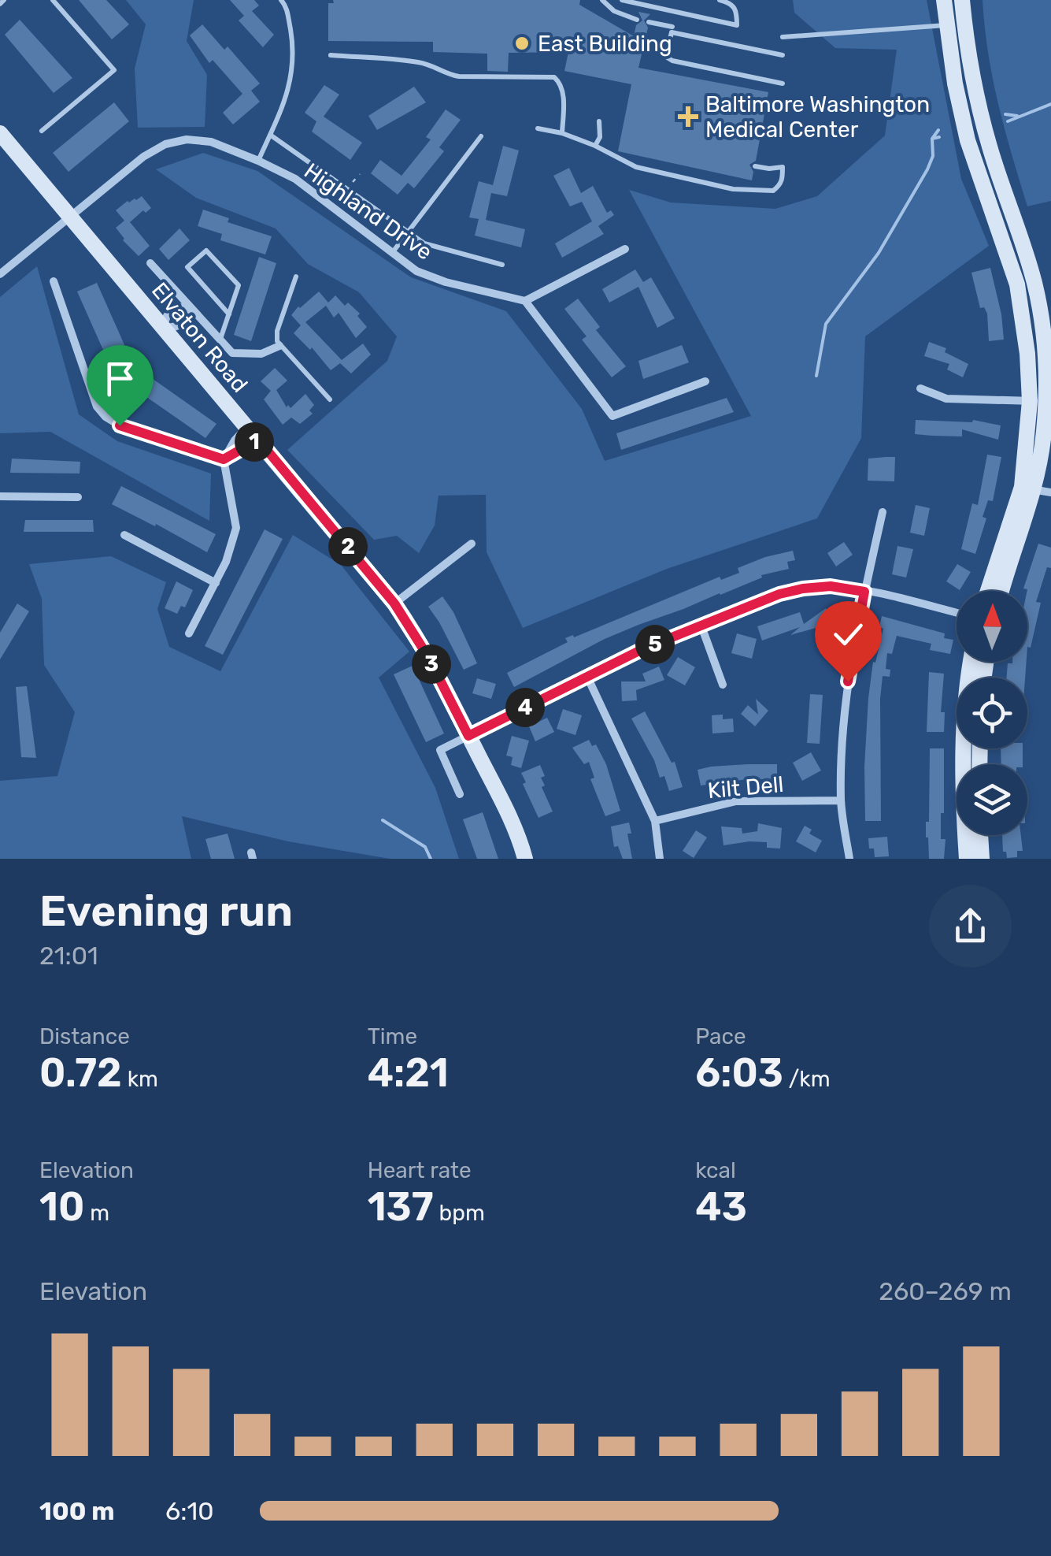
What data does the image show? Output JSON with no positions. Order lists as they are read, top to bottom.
{
  "streets": {
    "street": ["Highland Drive", "Elvaton Road", "Kilt Dell"]
  },
  "crossings": [
    ["Highland Drive", "Elvaton Road"]
  ],
  "places": {
    "other": ["East Building"],
    "health": ["Baltimore Washington Medical Center"]
  },
  "north": "top",
  "page": {
    "pins": [
      "1",
      "2",
      "5",
      "3",
      "4"
    ],
    "heading": ["Evening run", "21:01"],
    "stats": [
      ["Distance", "0.72 km"],
      ["Time", "4:21"],
      ["Pace", "6:03 /km"],
      ["Elevation", "10 m"],
      ["Heart rate", "137 bpm"],
      ["kcal", "43"]
    ],
    "chart": ["Elevation", "260–269 m"],
    "list": [
      {
        "name": "100 m",
        "note": "6:10"
      }
    ]
  }
}
